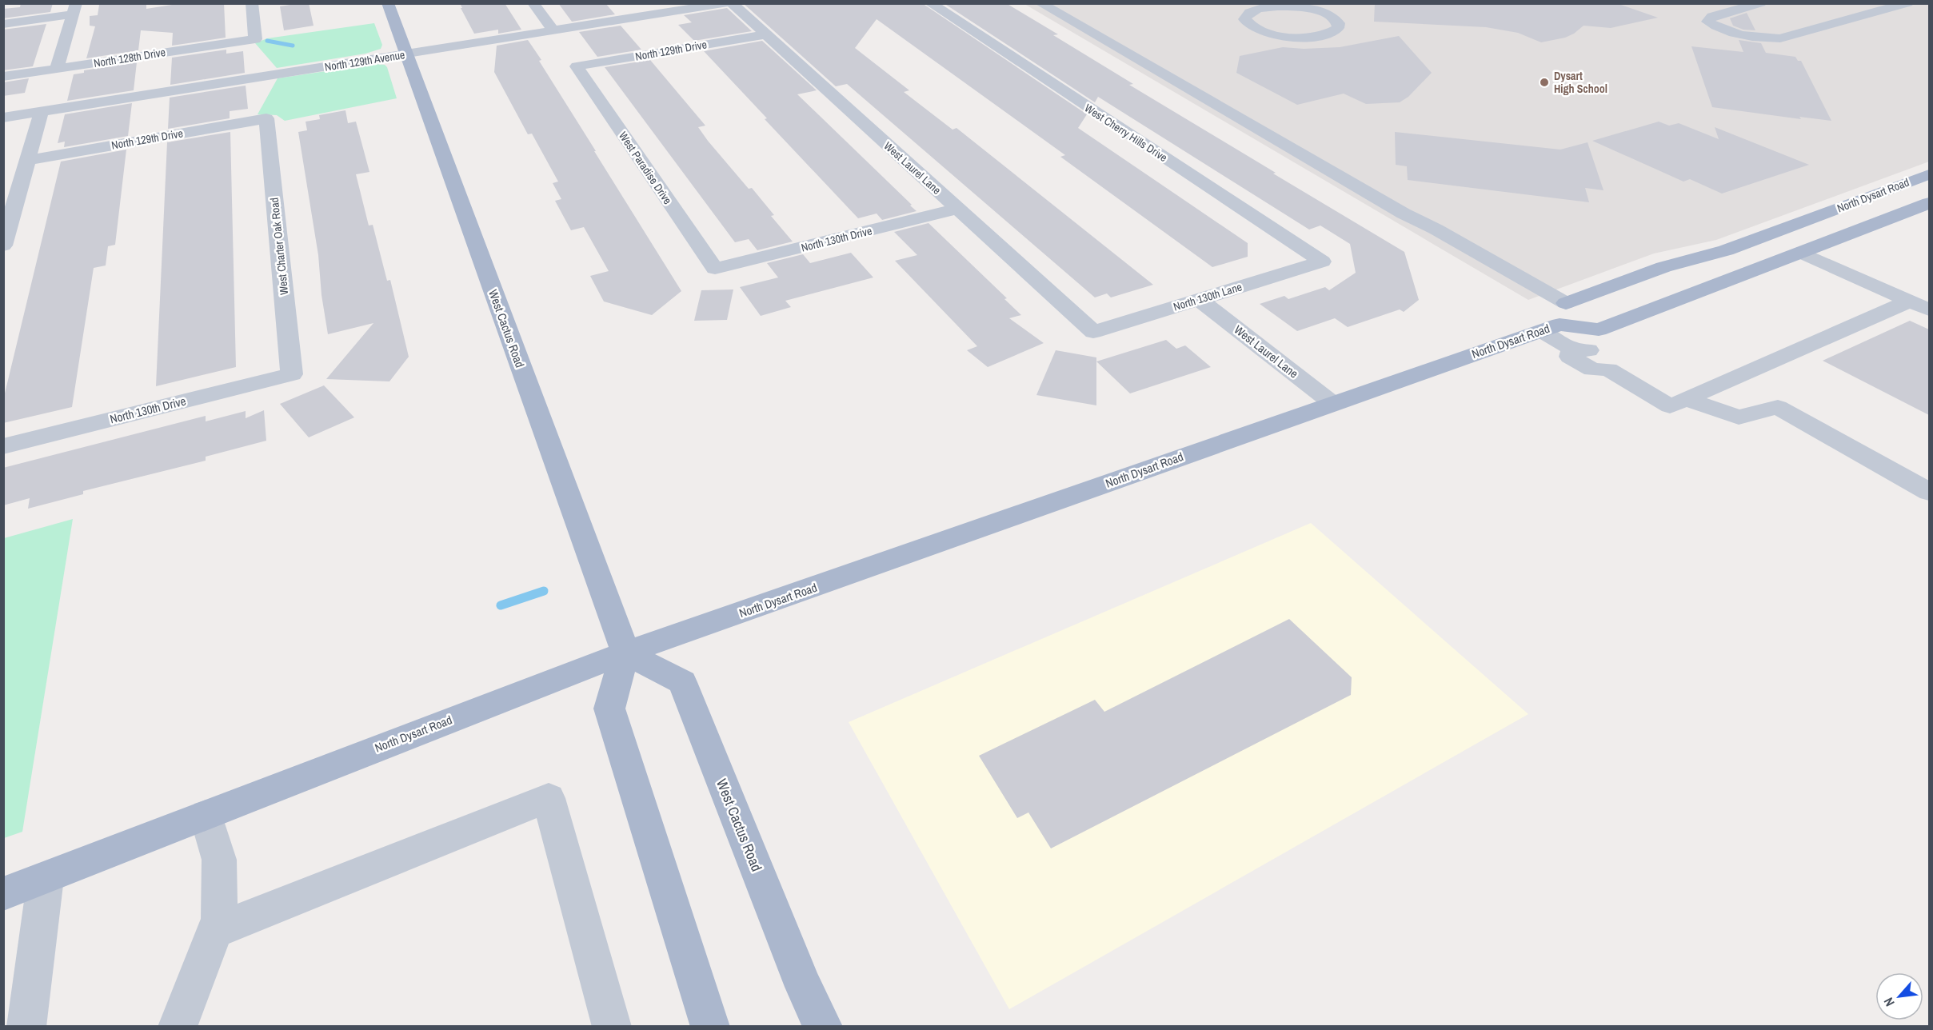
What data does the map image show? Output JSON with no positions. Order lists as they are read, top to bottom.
{
  "streets": {
    "main road": ["North Dysart Road", "West Cactus Road"],
    "street": [
      "North 129th Drive",
      "North 128th Drive",
      "North 129th Avenue",
      "West Cherry Hills Drive",
      "West Paradise Drive",
      "West Laurel Lane",
      "North 130th Drive",
      "West Charter Oak Road",
      "North 130th Lane"
    ]
  },
  "crossings": [
    ["North 129th Drive", "West Paradise Drive"],
    ["North 129th Drive", "West Laurel Lane"],
    ["North 129th Drive", "West Charter Oak Road"],
    ["North 129th Avenue", "West Cactus Road"],
    ["West Cherry Hills Drive", "North 130th Lane"],
    ["West Paradise Drive", "North 130th Drive"],
    ["West Laurel Lane", "North Dysart Road"],
    ["West Laurel Lane", "North 130th Drive"],
    ["West Laurel Lane", "North 130th Lane"],
    ["North Dysart Road", "West Cactus Road"],
    ["North 130th Drive", "West Charter Oak Road"]
  ],
  "places": ["Dysart High School"],
  "north": "bottom left"
}
